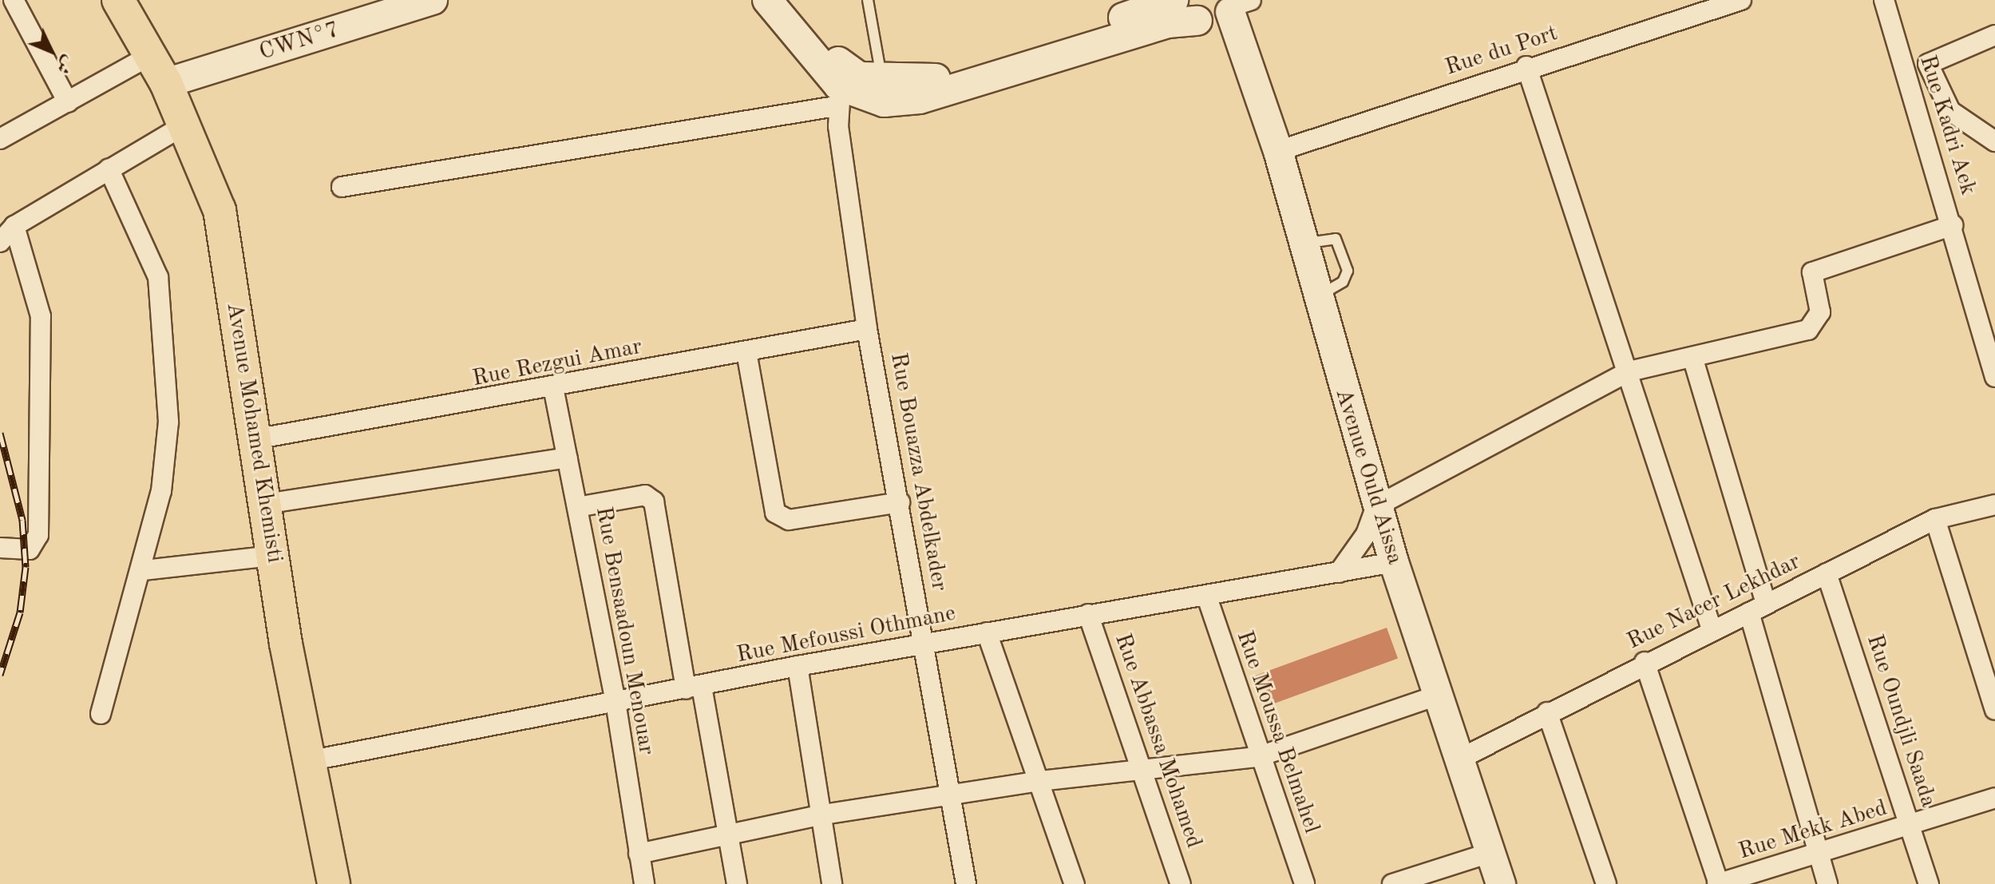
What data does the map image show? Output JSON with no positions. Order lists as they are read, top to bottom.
{
  "streets": {
    "main road": ["CWN°7", "Avenue Mohamed Khemisti", "Avenue Ould Aissa"],
    "street": [
      "Rue du Port",
      "Rue Kadri Aek",
      "Rue Rezgui Amar",
      "Rue Bouazza Abdelkader",
      "Rue Nacer Lekhdar",
      "Rue Bensaadoun Menouar",
      "Rue Mefoussi Othmane",
      "Rue Oundjli Saada",
      "Rue Moussa Belmahel",
      "Rue Abbassa Mohamed",
      "Rue Mekk Abed"
    ]
  },
  "crossings": [
    ["CWN°7", "Avenue Mohamed Khemisti"],
    ["Rue du Port", "Avenue Ould Aissa"],
    ["Rue Rezgui Amar", "Avenue Mohamed Khemisti"],
    ["Rue Rezgui Amar", "Rue Bouazza Abdelkader"],
    ["Rue Rezgui Amar", "Rue Bensaadoun Menouar"],
    ["Avenue Mohamed Khemisti", "Rue Mefoussi Othmane"],
    ["Rue Bouazza Abdelkader", "Rue Mefoussi Othmane"],
    ["Avenue Ould Aissa", "Rue Nacer Lekhdar"],
    ["Avenue Ould Aissa", "Rue Mefoussi Othmane"],
    ["Rue Nacer Lekhdar", "Rue Oundjli Saada"],
    ["Rue Bensaadoun Menouar", "Rue Mefoussi Othmane"],
    ["Rue Mefoussi Othmane", "Rue Moussa Belmahel"],
    ["Rue Mefoussi Othmane", "Rue Abbassa Mohamed"],
    ["Rue Oundjli Saada", "Rue Mekk Abed"]
  ],
  "north": "bottom right"
}
